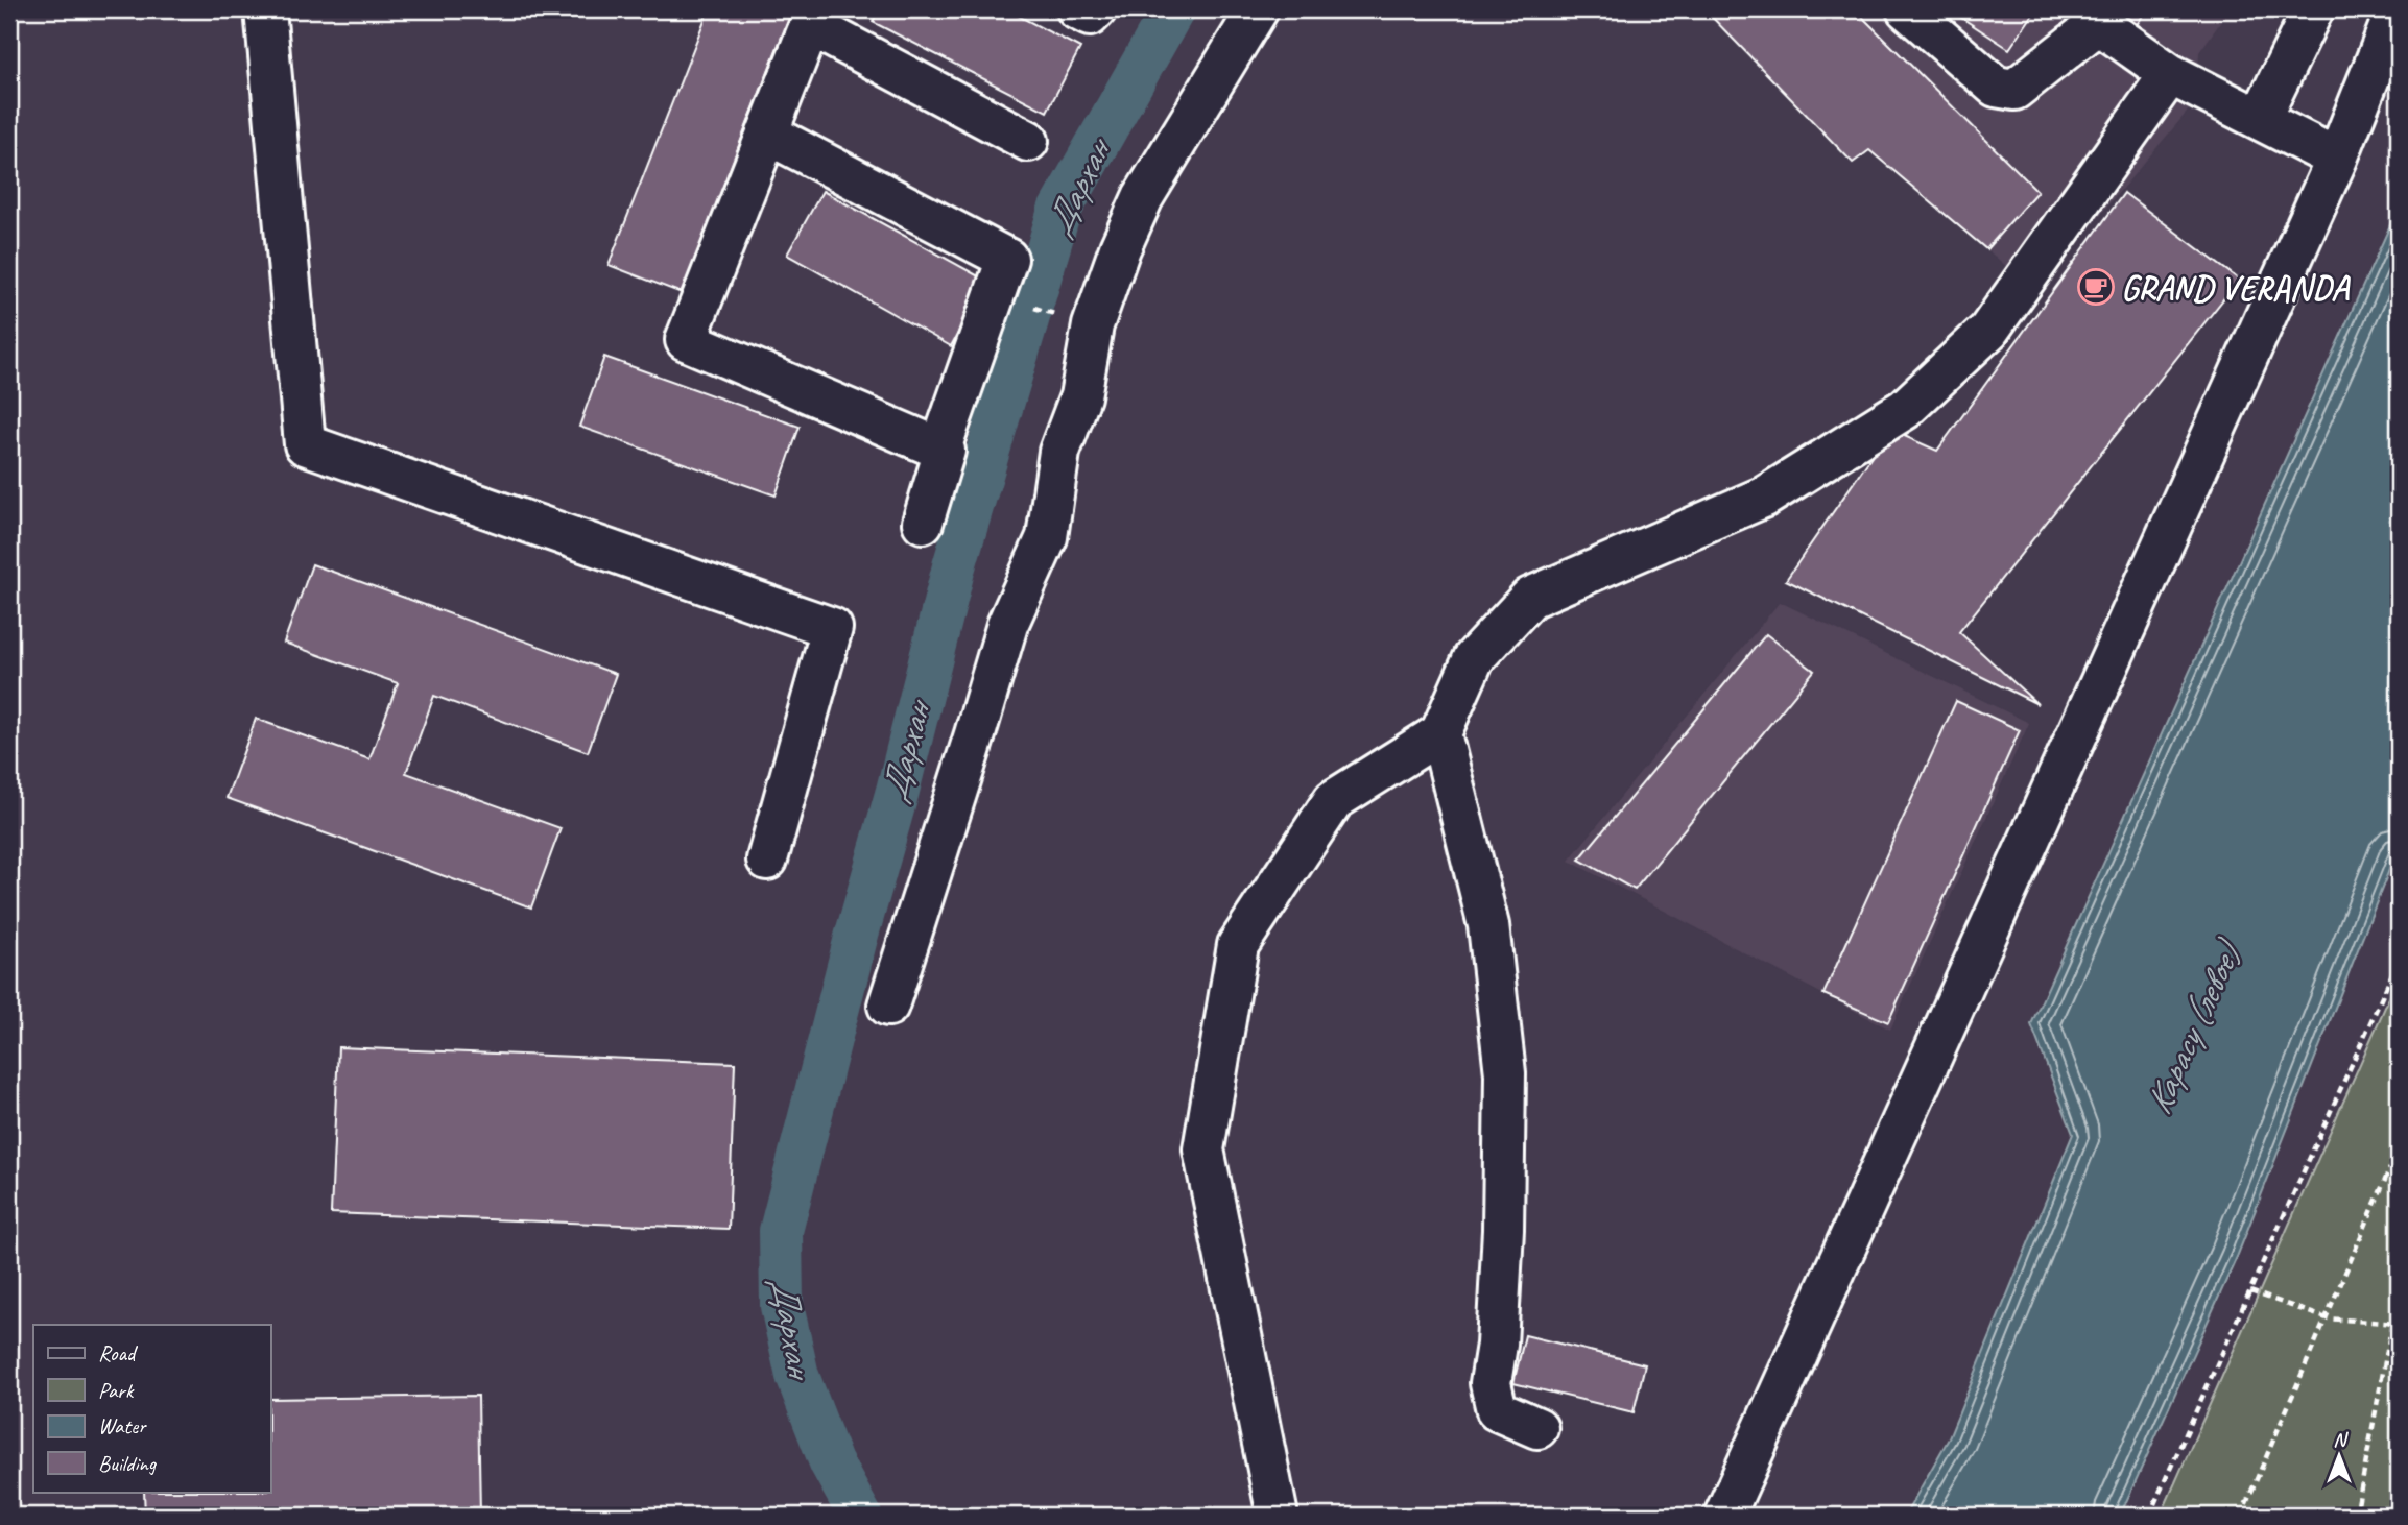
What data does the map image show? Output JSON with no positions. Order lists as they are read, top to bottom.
{
  "water": ["Дархан", "Карасу (левое)"],
  "places": {
    "cafe": ["GRAND VERANDA"]
  },
  "legend": [
    "Road",
    "Park",
    "Water",
    "Building"
  ],
  "north": "top"
}
